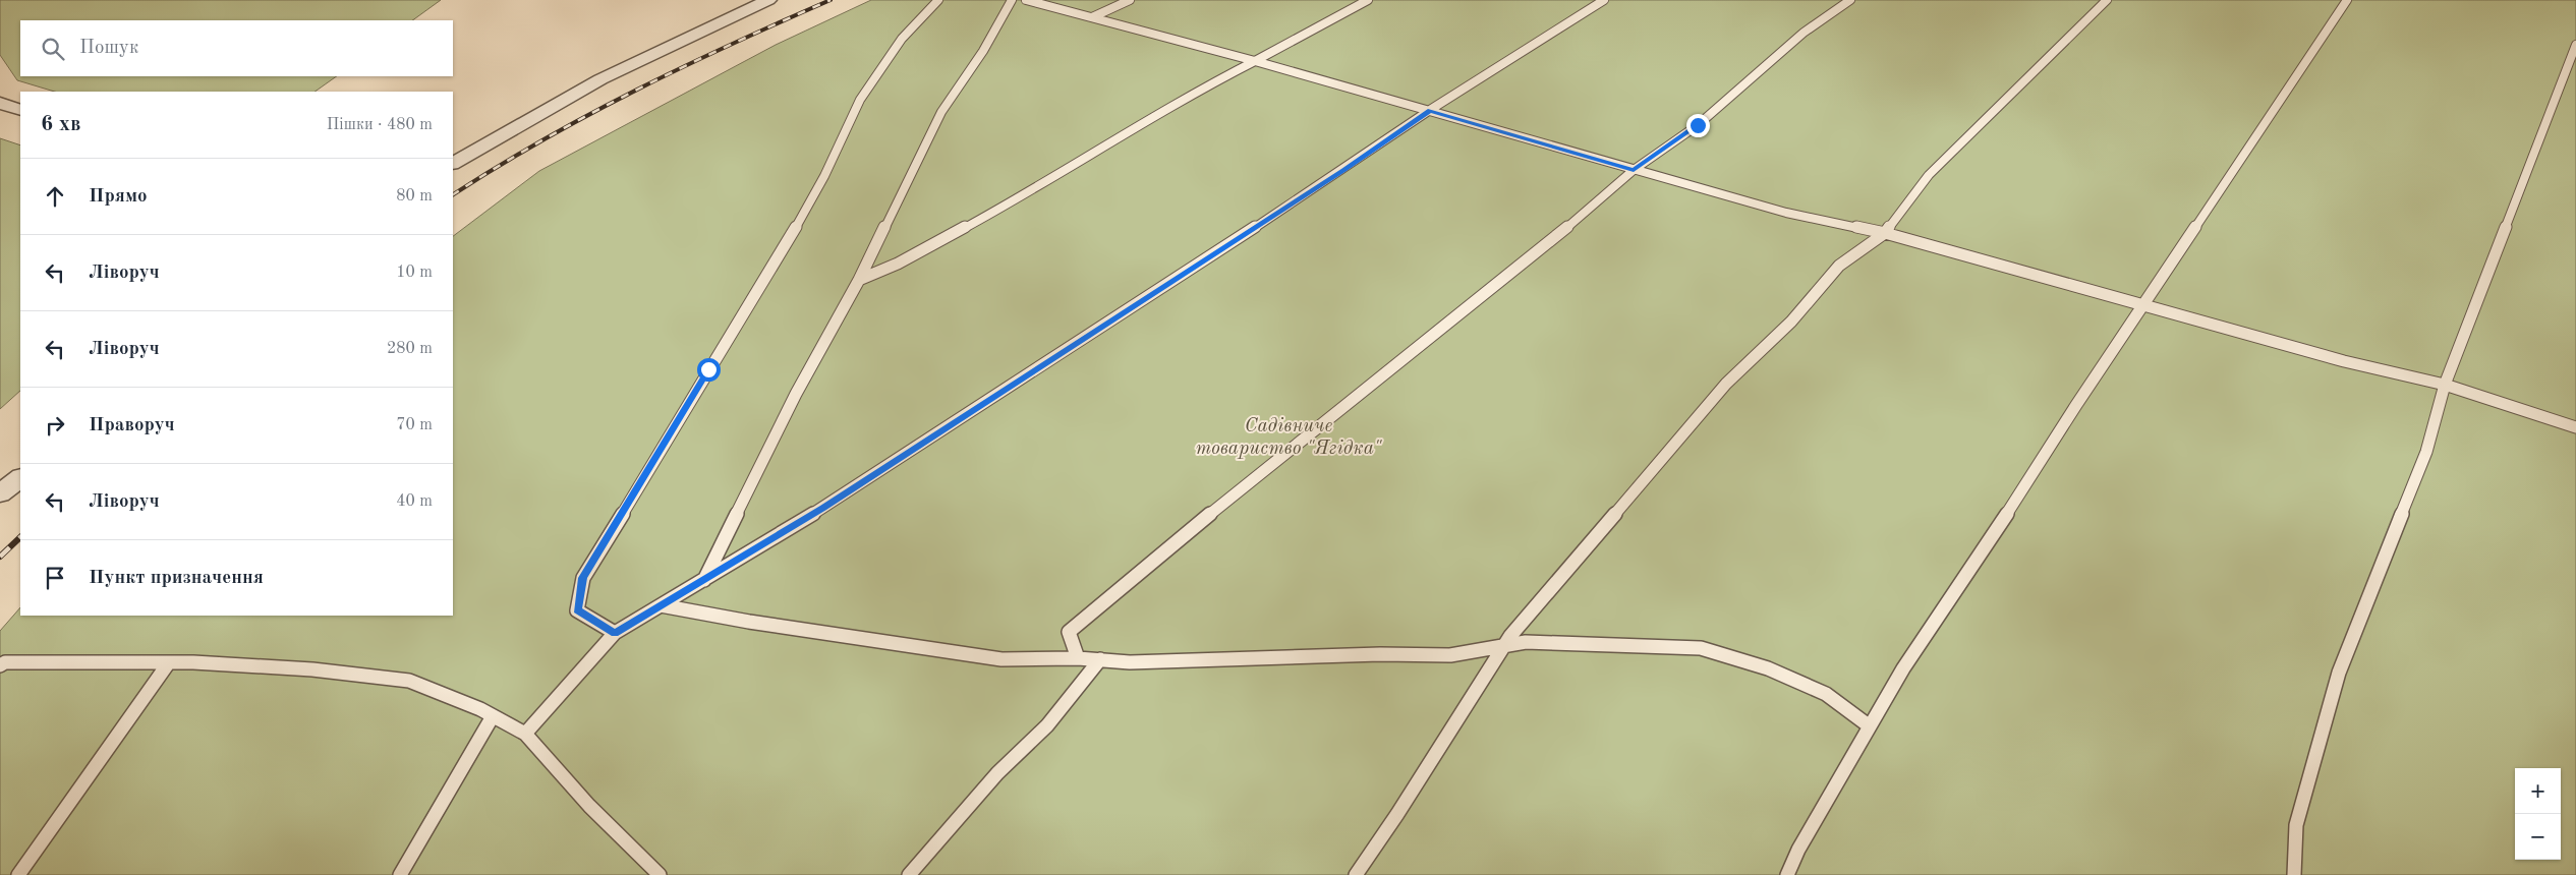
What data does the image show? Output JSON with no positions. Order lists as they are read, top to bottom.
{
  "parks": ["Садівниче товариство \"Ягідка\""],
  "page": {
    "search": "Пошук",
    "heading": ["6 хв", "Пішки · 480 m"],
    "list": [
      ["Прямо", "80 m"],
      ["Ліворуч", "10 m"],
      ["Ліворуч", "280 m"],
      ["Праворуч", "70 m"],
      ["Ліворуч", "40 m"],
      "Пункт призначення"
    ],
    "map_buttons": ["+", "−"]
  }
}
